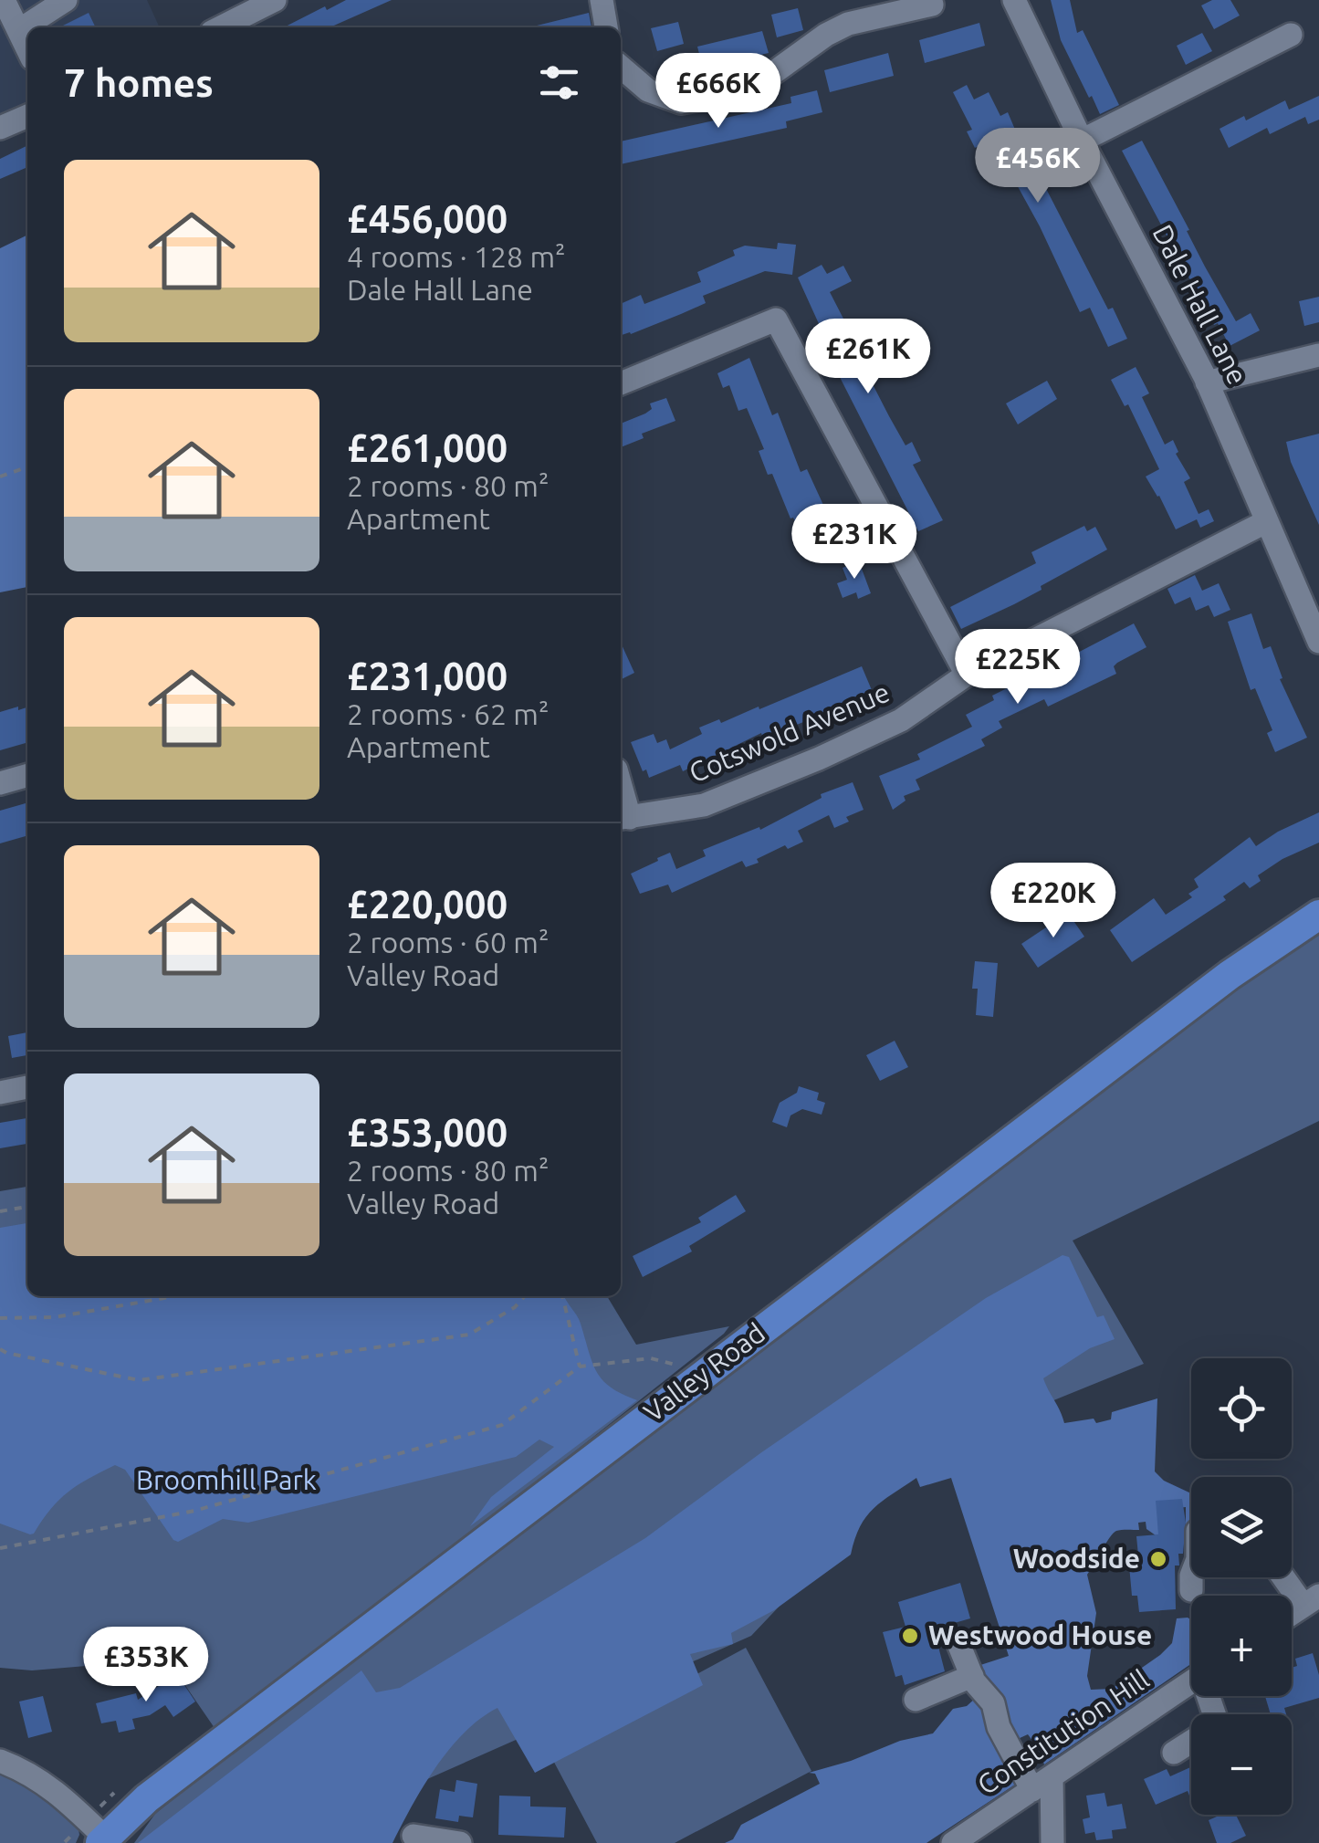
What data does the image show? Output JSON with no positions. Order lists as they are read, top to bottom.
{
  "streets": {
    "main road": ["Valley Road"],
    "street": ["Dale Hall Lane", "Cotswold Avenue", "Constitution Hill"]
  },
  "crossings": [
    ["Dale Hall Lane", "Cotswold Avenue"]
  ],
  "parks": ["Broomhill Park"],
  "places": ["Woodside", "Westwood House"],
  "page": {
    "heading": "7 homes",
    "price": [
      "£666K",
      "£456K",
      "£261K",
      "£231K",
      "£225K",
      "£220K",
      "£353K"
    ],
    "list": [
      {
        "name": "£456,000",
        "note": "4 rooms · 128 m² · Dale Hall Lane"
      },
      {
        "name": "£261,000",
        "note": "2 rooms · 80 m² · Apartment"
      },
      {
        "name": "£231,000",
        "note": "2 rooms · 62 m² · Apartment"
      },
      {
        "name": "£220,000",
        "note": "2 rooms · 60 m² · Valley Road"
      },
      {
        "name": "£353,000",
        "note": "2 rooms · 80 m² · Valley Road"
      }
    ],
    "map_buttons": ["+", "−"]
  }
}
